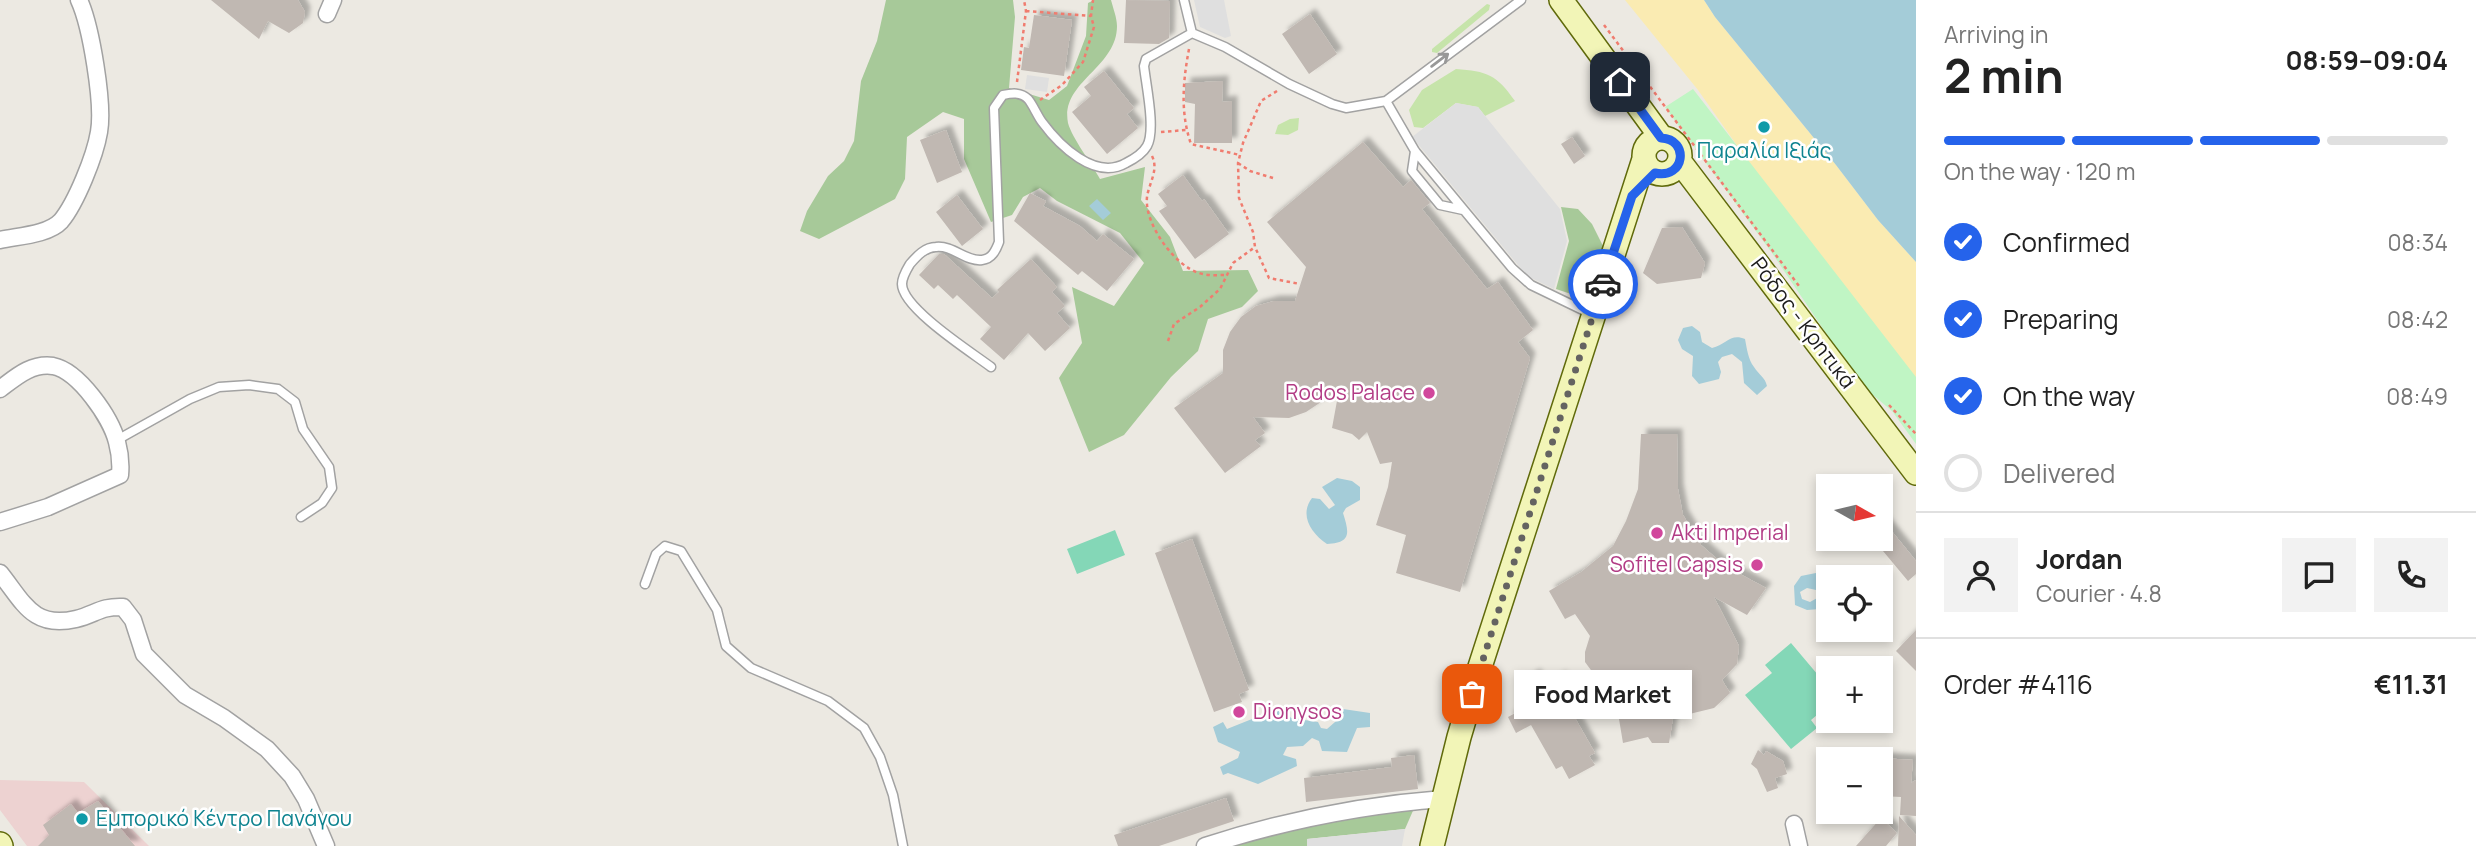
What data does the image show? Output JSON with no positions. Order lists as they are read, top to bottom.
{
  "streets": {
    "street": ["Ρόδος - Κρητικά"]
  },
  "places": [
    "Παραλία Ιξιάς",
    "Rodos Palace",
    "Akti Imperial",
    "Sofitel Capsis",
    "Food Market",
    "Dionysos",
    "Εμπορικό Κέντρο Πανάγου"
  ],
  "north": "right",
  "page": {
    "heading": ["2 min", "Arriving in", "08:59–09:04"],
    "panel": [
      "Jordan",
      "Courier · 4.8",
      "Order #4116",
      "€11.31"
    ],
    "bar": "On the way · 120 m",
    "list": [
      ["Confirmed", "08:34"],
      ["Preparing", "08:42"],
      ["On the way", "08:49"],
      "Delivered"
    ],
    "map_buttons": ["+", "−"],
    "bubble": "Food Market"
  }
}
